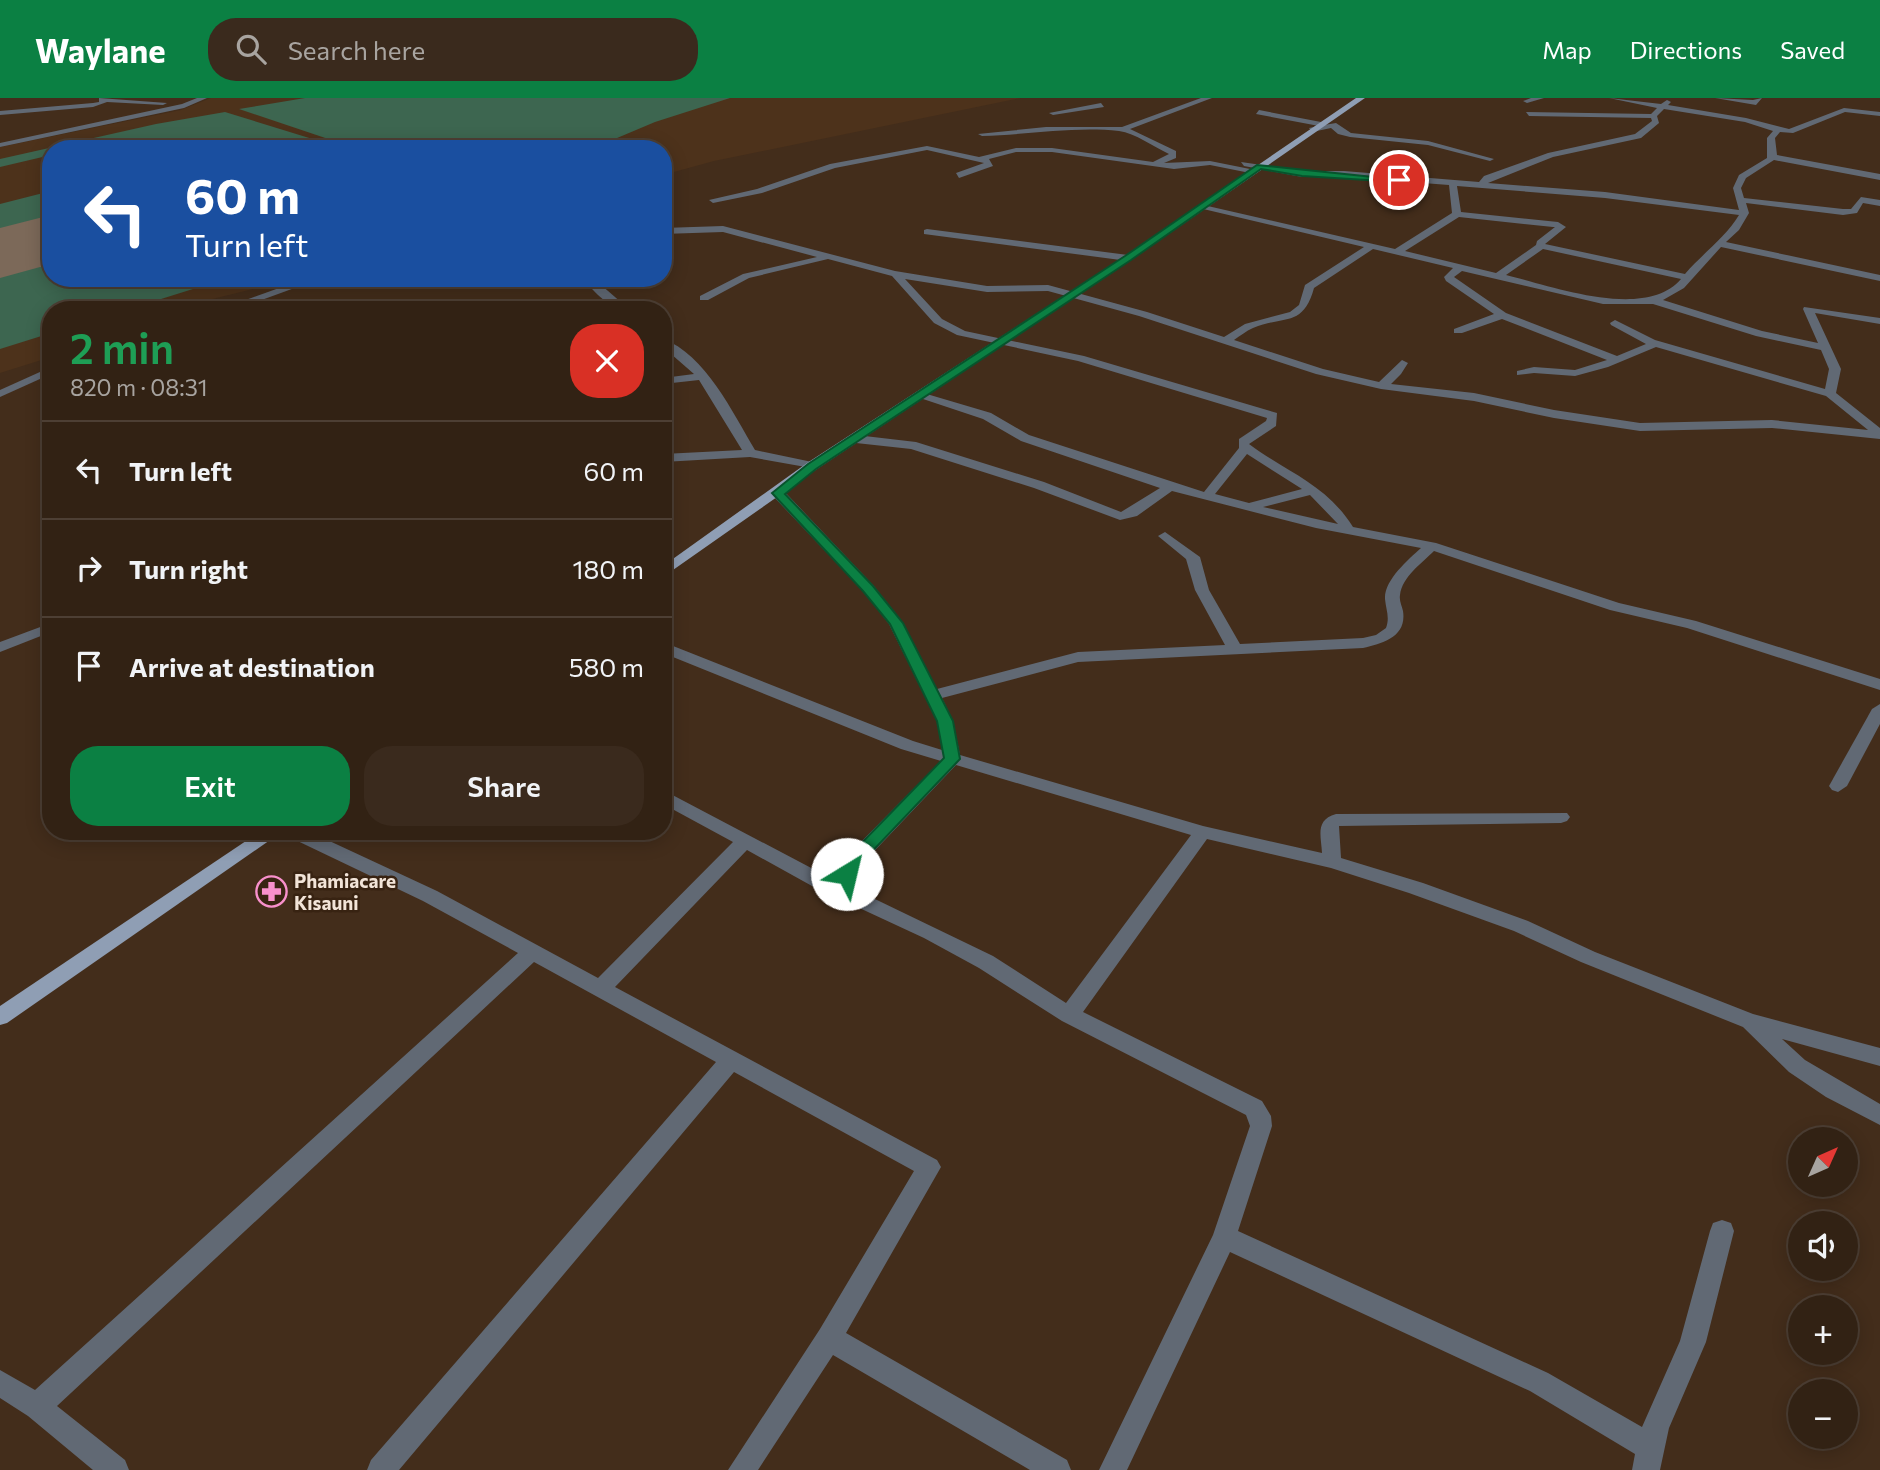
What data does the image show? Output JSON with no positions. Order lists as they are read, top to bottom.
{
  "places": {
    "pharmacy": ["Phamiacare Kisauni"]
  },
  "north": "top right",
  "page": {
    "header": "Waylane",
    "search": "Search here",
    "nav": ["Map", "Directions", "Saved"],
    "turn": ["60 m", "Turn left"],
    "heading": ["2 min", "820 m · 08:31"],
    "list": [
      {
        "name": "Turn left",
        "value": "60 m"
      },
      {
        "name": "Turn right",
        "value": "180 m"
      },
      {
        "name": "Arrive at destination",
        "value": "580 m"
      }
    ],
    "buttons": ["Exit", "Share"],
    "map_buttons": ["+", "−"]
  }
}
